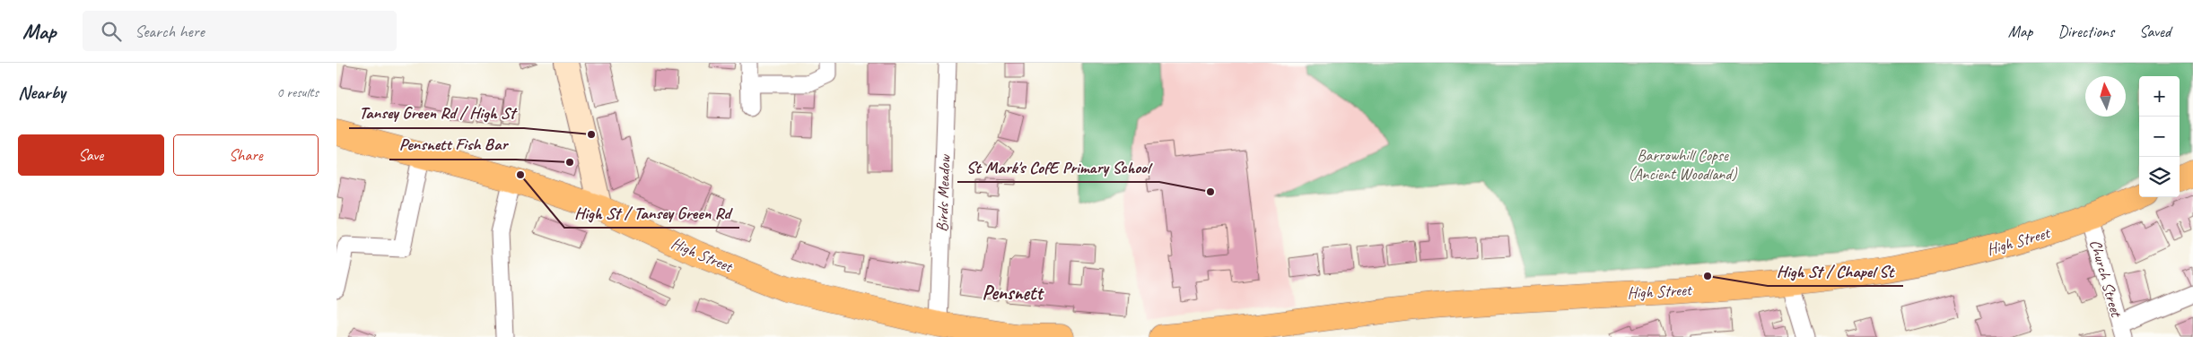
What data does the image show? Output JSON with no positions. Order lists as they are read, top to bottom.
{
  "streets": {
    "main road": ["High Street"],
    "street": ["Birds Meadow", "Church Street"]
  },
  "crossings": [
    ["Birds Meadow", "High Street"],
    ["High Street", "Church Street"]
  ],
  "districts": ["Pensnett"],
  "parks": ["Barrowhill Copse (Ancient Woodland)"],
  "places": [
    "Tansey Green Rd / High St",
    "Pensnett Fish Bar",
    "High St / Tansey Green Rd",
    "St Mark's CofE Primary School",
    "High St / Chapel St"
  ],
  "north": "top",
  "page": {
    "header": "Map",
    "search": "Search here",
    "nav": ["Map", "Directions", "Saved"],
    "heading": ["Nearby", "0 results"],
    "map_buttons": ["+", "−"],
    "buttons": ["Save", "Share"]
  }
}
